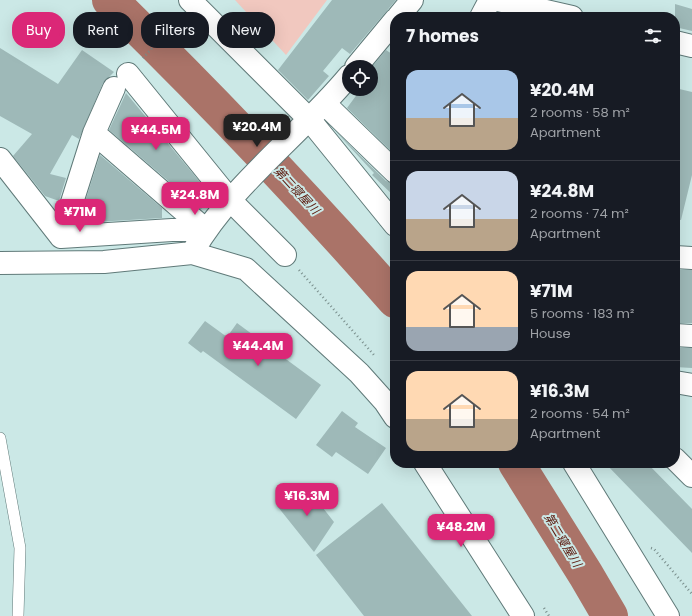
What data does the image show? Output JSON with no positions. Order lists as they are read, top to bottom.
{
  "water": ["第二寝屋川"],
  "page": {
    "chip": [
      "Buy",
      "Rent",
      "Filters",
      "New"
    ],
    "heading": "7 homes",
    "list": [
      {
        "name": "¥20.4M",
        "note": "2 rooms · 58 m² · Apartment"
      },
      {
        "name": "¥24.8M",
        "note": "2 rooms · 74 m² · Apartment"
      },
      {
        "name": "¥71M",
        "note": "5 rooms · 183 m² · House"
      },
      {
        "name": "¥16.3M",
        "note": "2 rooms · 54 m² · Apartment"
      }
    ],
    "price": [
      "¥20.4M",
      "¥44.5M",
      "¥24.8M",
      "¥71M",
      "¥44.4M",
      "¥16.3M",
      "¥48.2M"
    ]
  }
}
